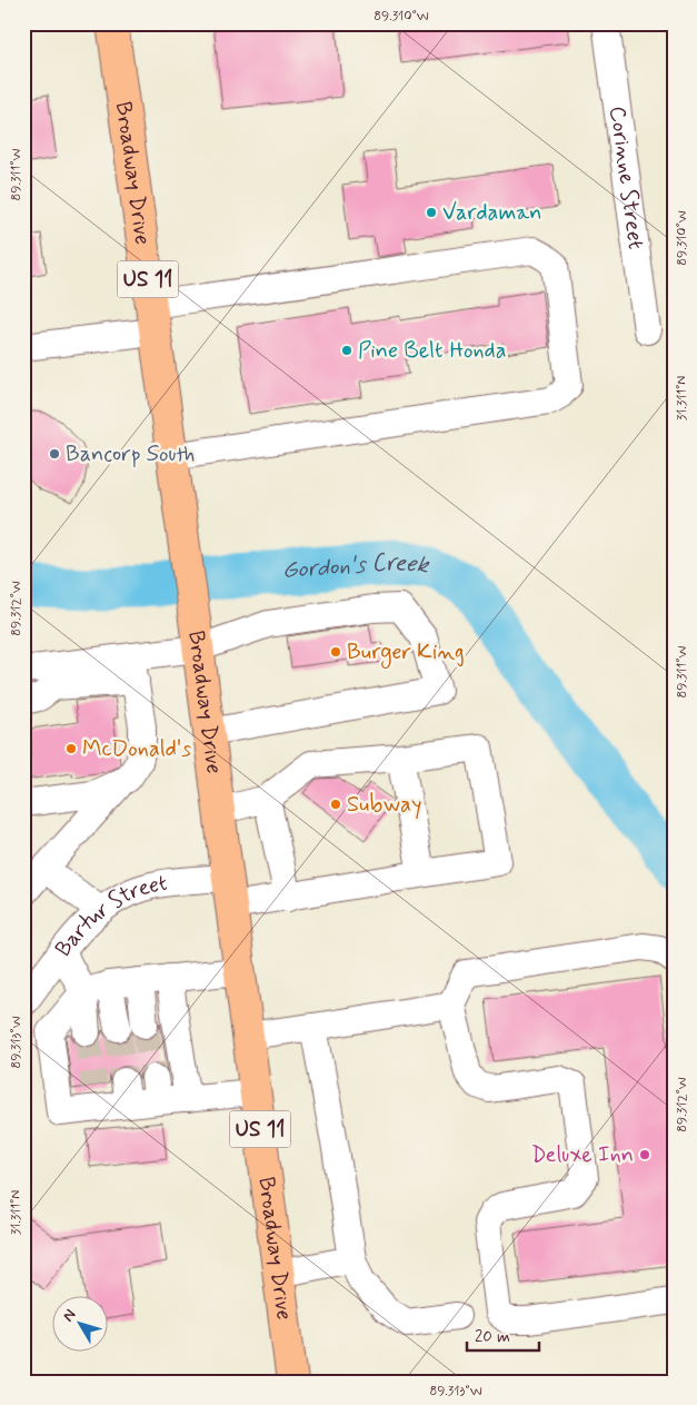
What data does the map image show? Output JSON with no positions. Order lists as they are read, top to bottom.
{
  "streets": {
    "main road": ["Broadway Drive", "US 11"],
    "street": ["Corinne Street", "Bartur Street"]
  },
  "crossings": [
    ["Broadway Drive", "Bartur Street"]
  ],
  "water": ["Gordon's Creek"],
  "places": [
    "Vardaman",
    "Pine Belt Honda",
    "Bancorp South",
    "Burger King",
    "McDonald's",
    "Subway",
    "Deluxe Inn"
  ],
  "scale_bar": "20 m",
  "north": "top left",
  "coordinates": [
    "89.310°W",
    "89.311°W",
    "31.311°N",
    "89.312°W",
    "89.313°W"
  ]
}
